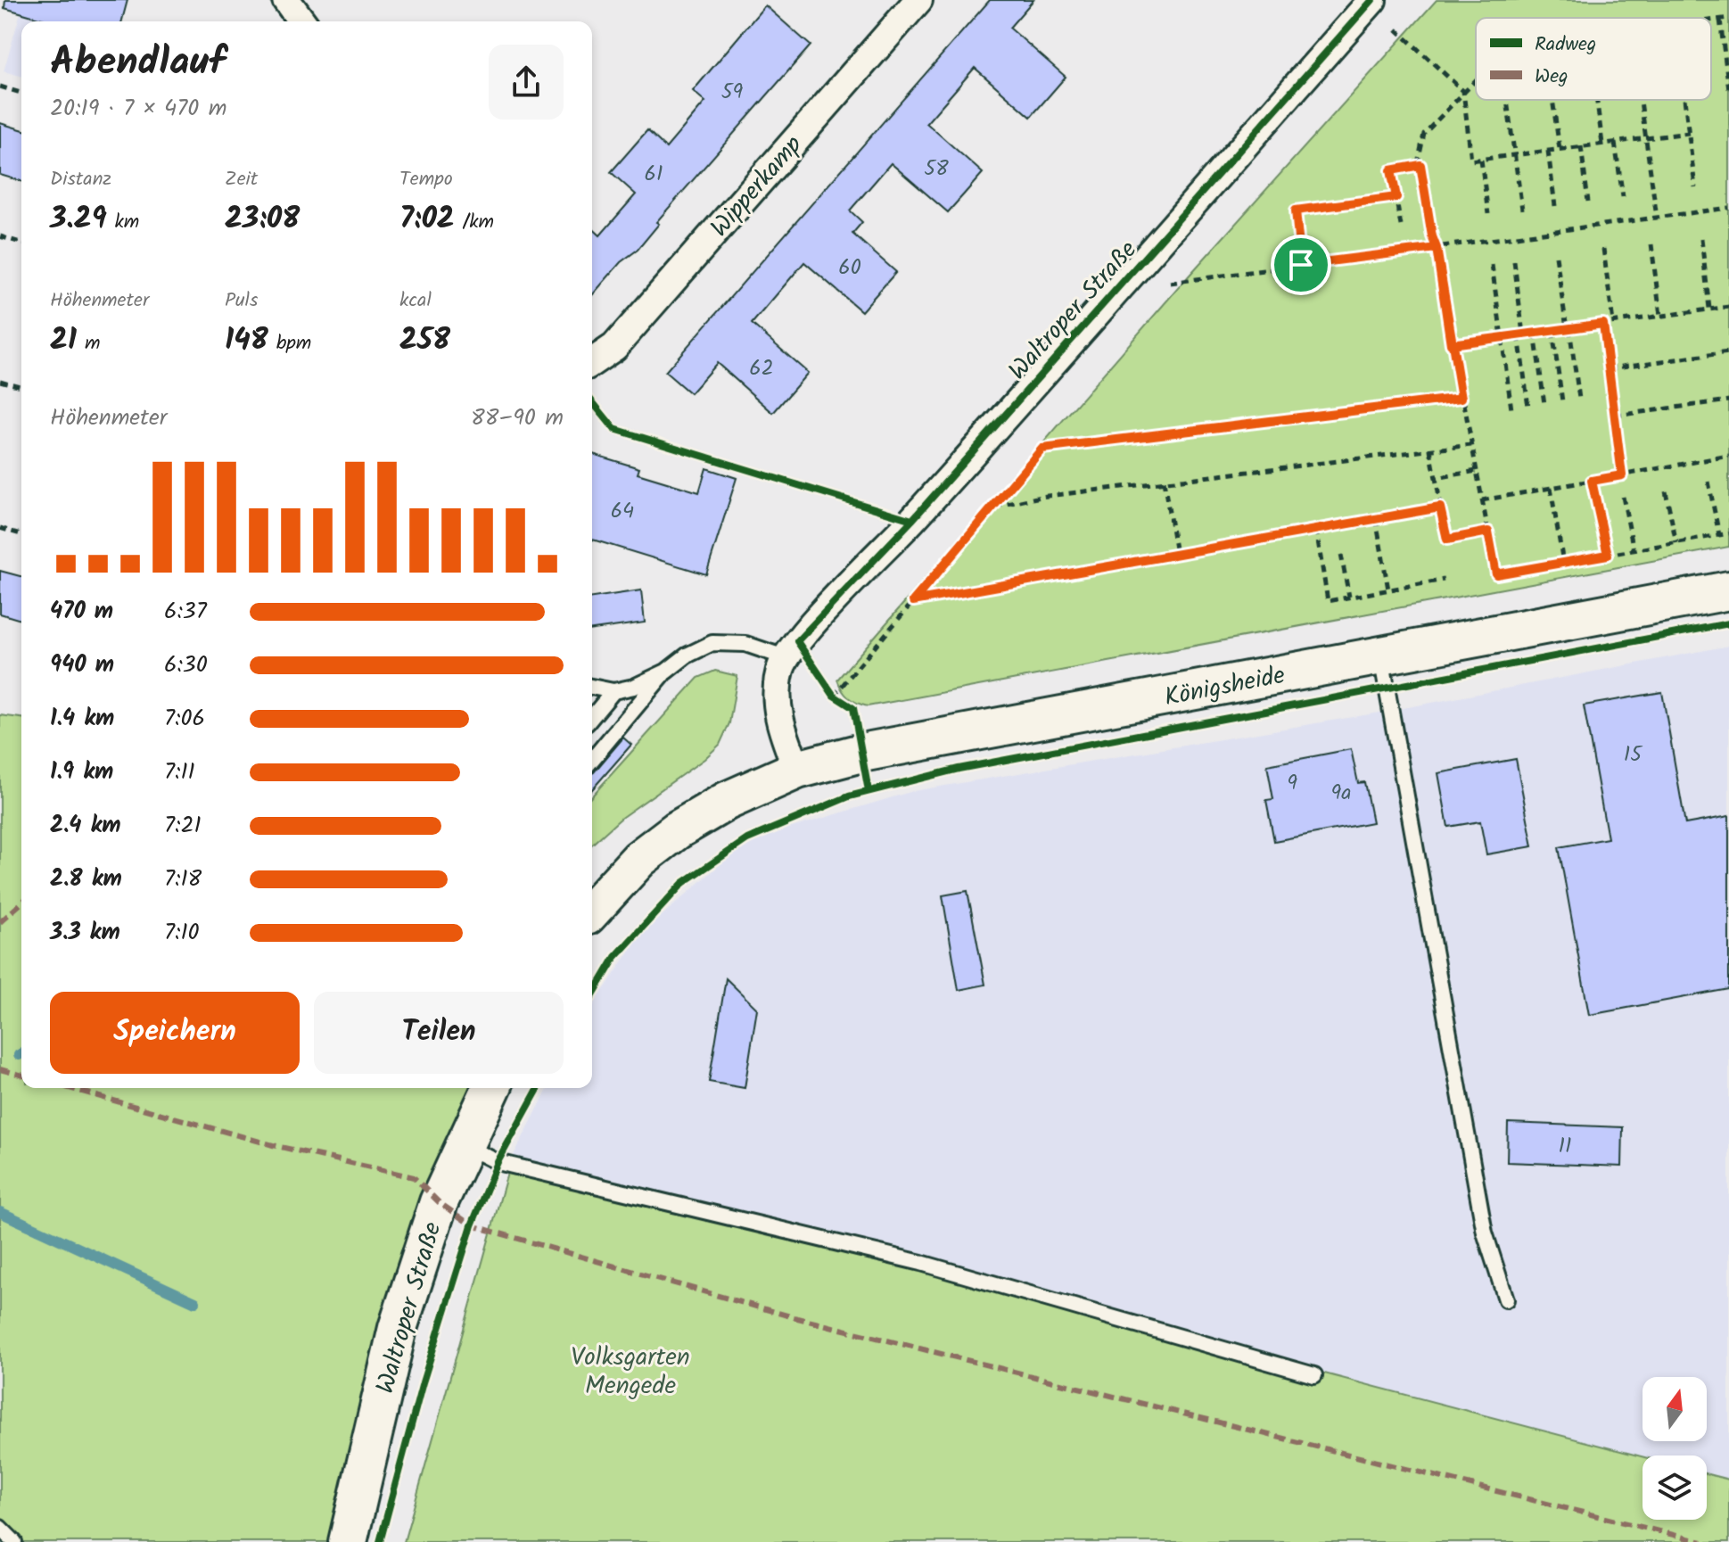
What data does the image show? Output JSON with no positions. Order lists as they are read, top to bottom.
{
  "streets": {
    "main road": ["Waltroper Straße", "Königsheide"],
    "street": ["Wipperkamp"]
  },
  "crossings": [
    ["Waltroper Straße", "Königsheide"]
  ],
  "parks": ["Volksgarten Mengede"],
  "house_numbers": [
    "59",
    "58",
    "61",
    "60",
    "62",
    "64",
    "15",
    "9",
    "9a",
    "11"
  ],
  "legend": ["Radweg", "Weg"],
  "north": "top",
  "page": {
    "heading": ["Abendlauf", "20:19 · 7 × 470 m"],
    "stats": [
      ["Distanz", "3.29 km"],
      ["Zeit", "23:08"],
      ["Tempo", "7:02 /km"],
      ["Höhenmeter", "21 m"],
      ["Puls", "148 bpm"],
      ["kcal", "258"]
    ],
    "chart": ["Höhenmeter", "88–90 m"],
    "list": [
      {
        "name": "470 m",
        "note": "6:37"
      },
      {
        "name": "940 m",
        "note": "6:30"
      },
      {
        "name": "1.4 km",
        "note": "7:06"
      },
      {
        "name": "1.9 km",
        "note": "7:11"
      },
      {
        "name": "2.4 km",
        "note": "7:21"
      },
      {
        "name": "2.8 km",
        "note": "7:18"
      },
      {
        "name": "3.3 km",
        "note": "7:10"
      }
    ],
    "buttons": ["Speichern", "Teilen"]
  }
}
